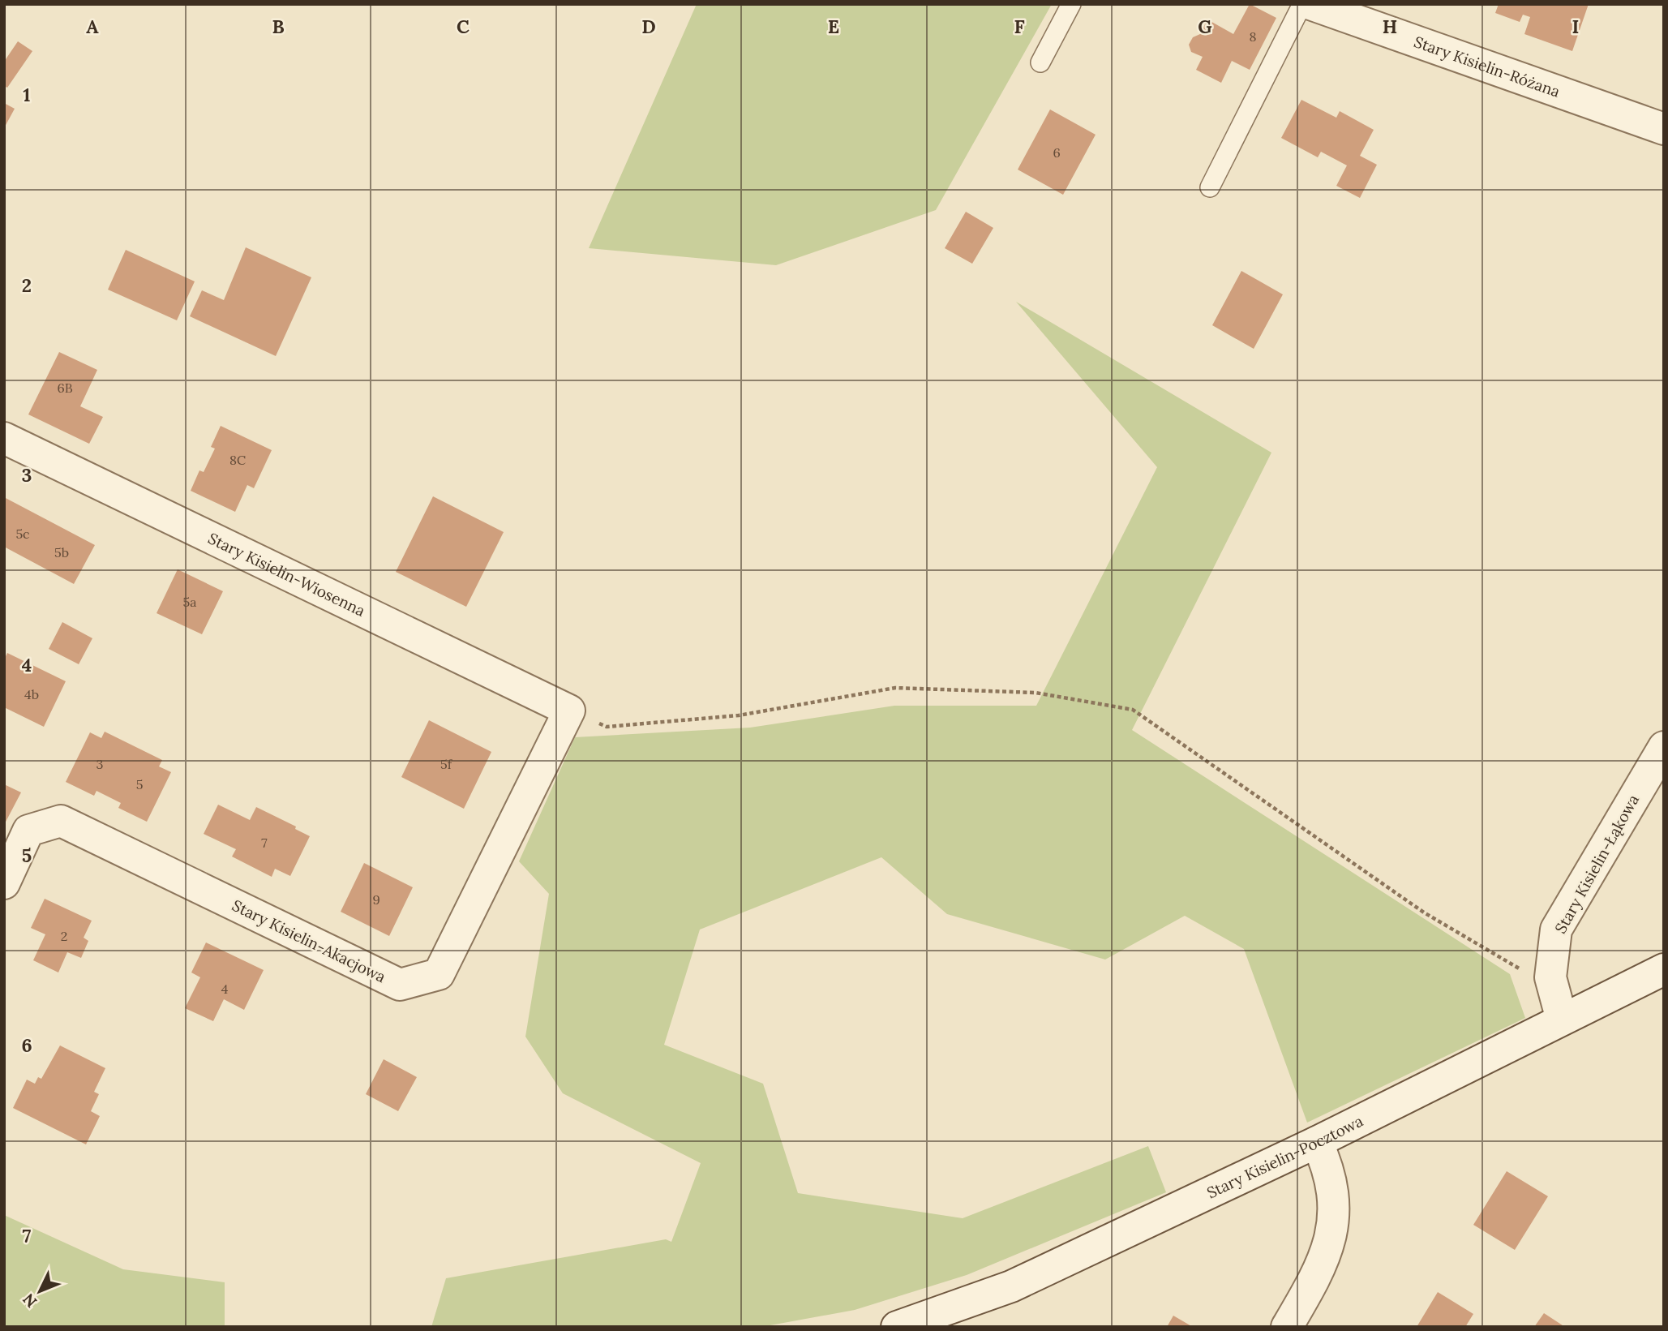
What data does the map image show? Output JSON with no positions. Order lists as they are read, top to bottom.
{
  "streets": {
    "street": [
      "Stary Kisielin-Różana",
      "Stary Kisielin-Wiosenna",
      "Stary Kisielin-Łąkowa",
      "Stary Kisielin-Akacjowa",
      "Stary Kisielin-Pocztowa"
    ]
  },
  "crossings": [
    ["Stary Kisielin-Wiosenna", "Stary Kisielin-Akacjowa"],
    ["Stary Kisielin-Łąkowa", "Stary Kisielin-Pocztowa"]
  ],
  "house_numbers": [
    "8",
    "6",
    "6B",
    "8C",
    "5c",
    "5b",
    "5a",
    "4b",
    "3",
    "5f",
    "5",
    "7",
    "9",
    "2",
    "4"
  ],
  "north": "bottom left",
  "grid": {
    "columns": [
      "A",
      "B",
      "C",
      "D",
      "E",
      "F",
      "G",
      "H",
      "I"
    ],
    "rows": [
      "1",
      "2",
      "3",
      "4",
      "5",
      "6",
      "7"
    ]
  }
}
